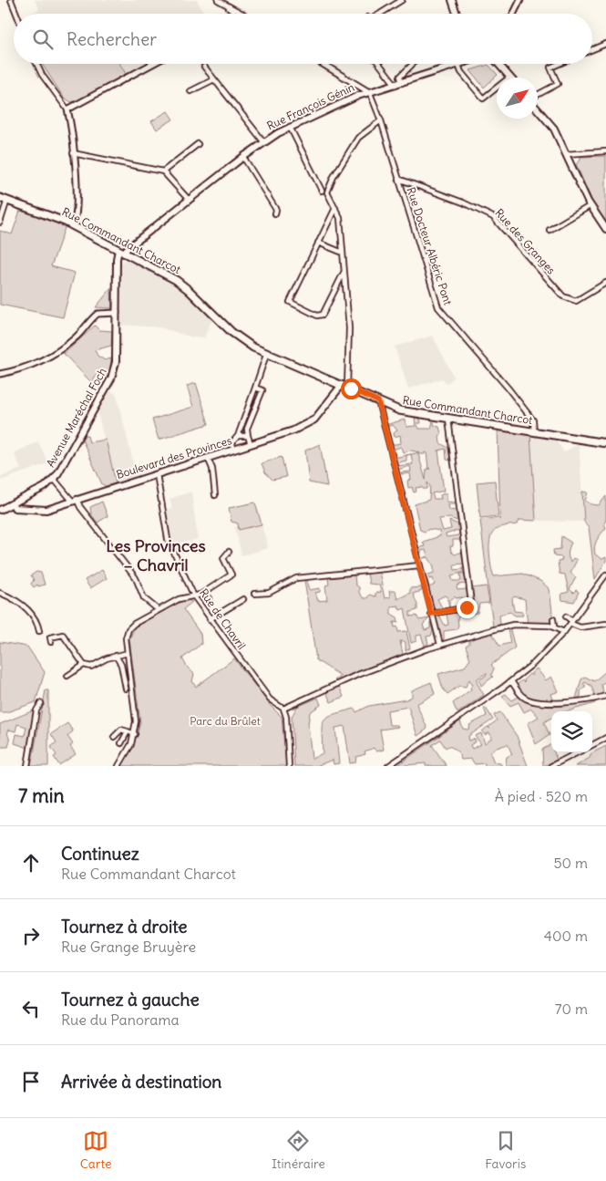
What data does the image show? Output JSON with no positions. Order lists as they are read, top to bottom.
{
  "streets": {
    "main road": [
      "Rue François Génin",
      "Rue Commandant Charcot",
      "Avenue Maréchal Foch",
      "Boulevard des Provinces"
    ],
    "street": ["Rue des Granges", "Rue Docteur Albéric Pont", "Rue de Chavril"]
  },
  "crossings": [
    ["Rue François Génin", "Rue Commandant Charcot"],
    ["Rue François Génin", "Rue Docteur Albéric Pont"],
    ["Rue François Génin", "Avenue Maréchal Foch"],
    ["Rue Commandant Charcot", "Rue Docteur Albéric Pont"],
    ["Rue Commandant Charcot", "Avenue Maréchal Foch"],
    ["Rue Commandant Charcot", "Boulevard des Provinces"],
    ["Rue des Granges", "Rue Docteur Albéric Pont"],
    ["Avenue Maréchal Foch", "Boulevard des Provinces"],
    ["Boulevard des Provinces", "Rue de Chavril"]
  ],
  "districts": ["Les Provinces – Chavril"],
  "parks": ["Parc du Brûlet"],
  "north": "top right",
  "page": {
    "search": "Rechercher",
    "heading": ["7 min", "À pied · 520 m"],
    "list": [
      ["Continuez", "Rue Commandant Charcot", "50 m"],
      ["Tournez à droite", "Rue Grange Bruyère", "400 m"],
      ["Tournez à gauche", "Rue du Panorama", "70 m"],
      "Arrivée à destination"
    ],
    "nav": ["Carte", "Itinéraire", "Favoris"]
  }
}
